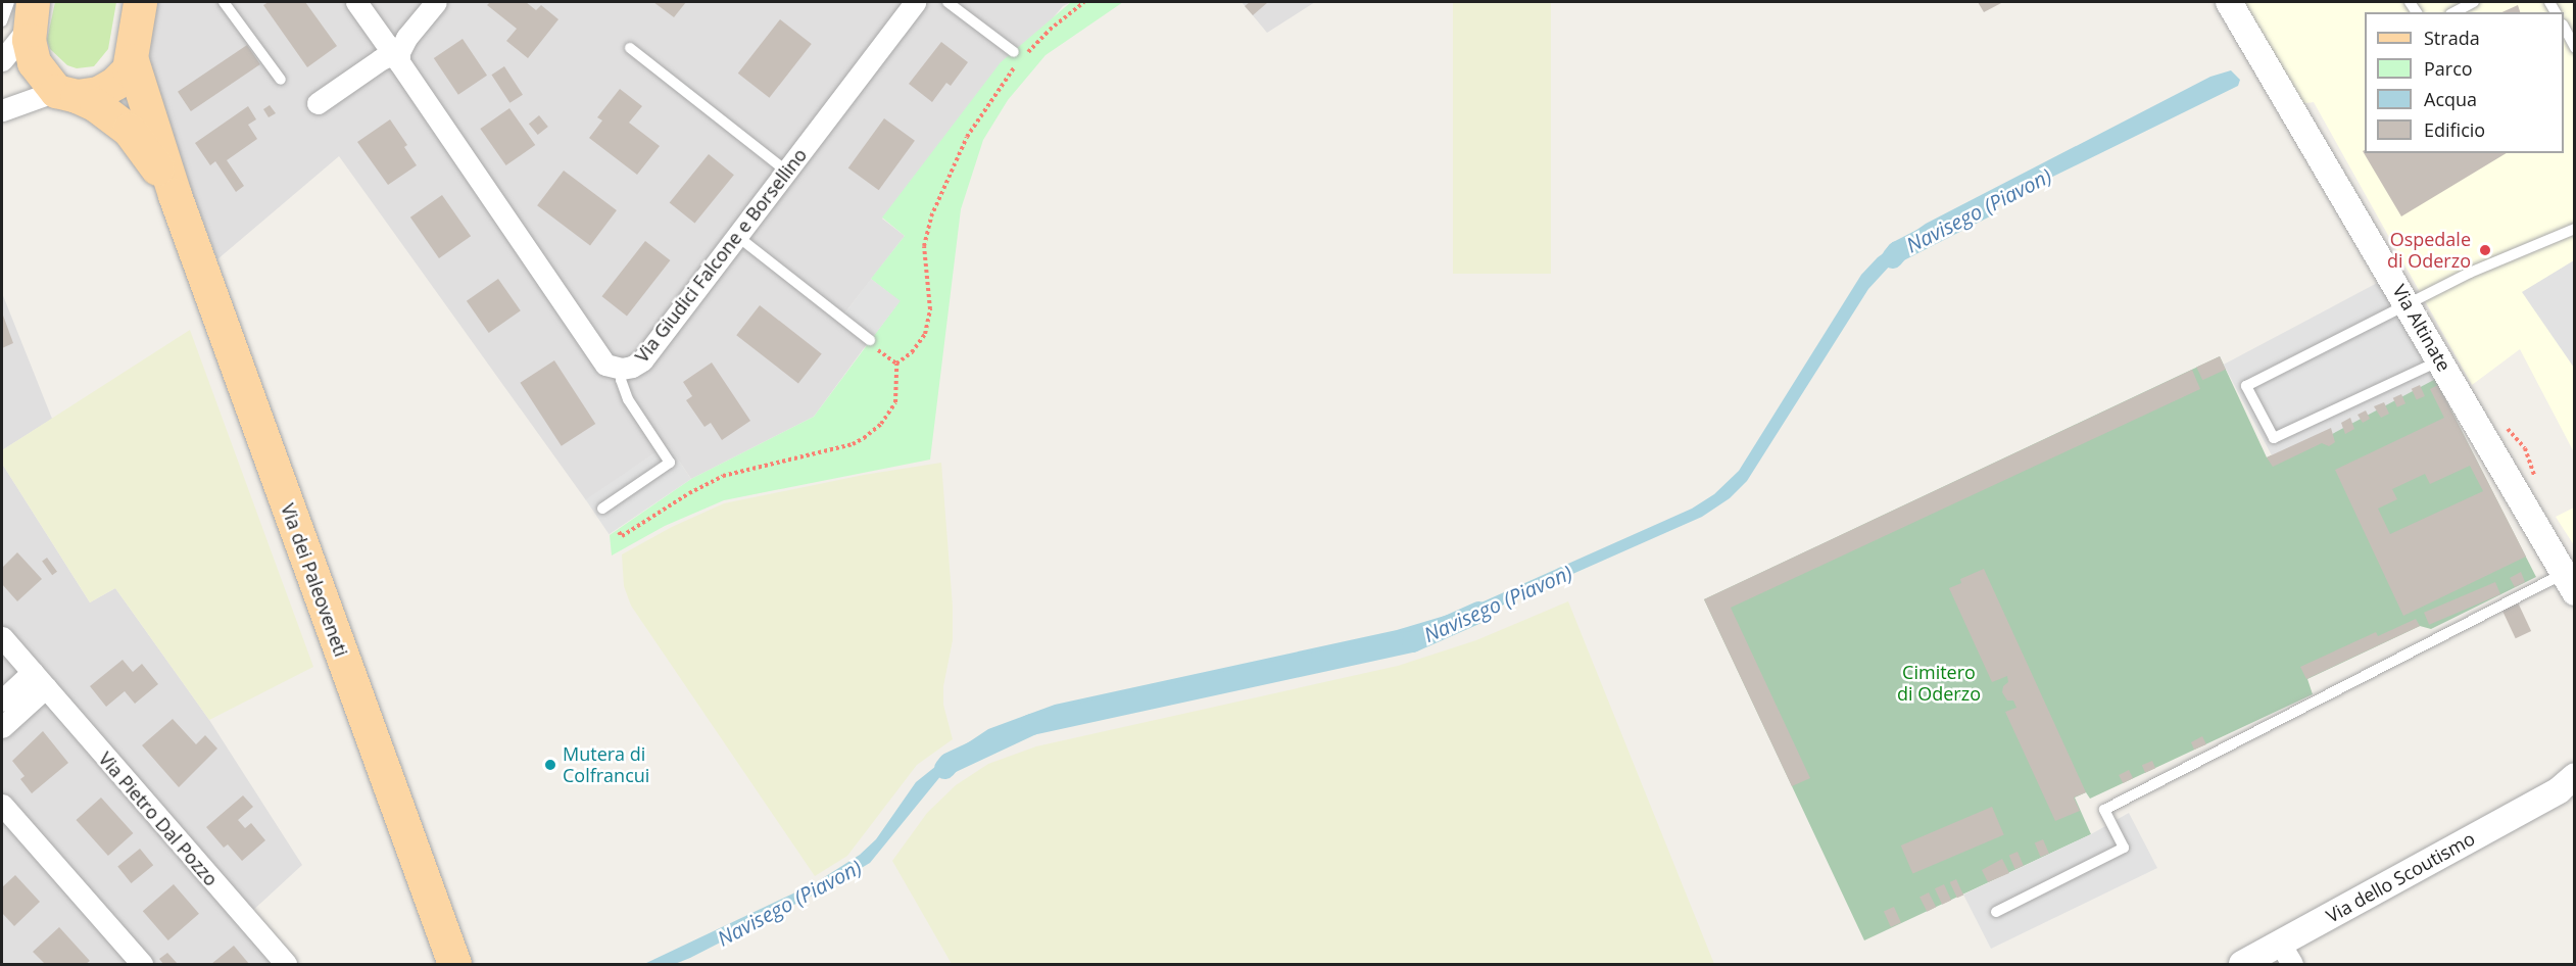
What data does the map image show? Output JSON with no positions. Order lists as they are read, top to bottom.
{
  "streets": {
    "main road": ["Via dei Paleoveneti"],
    "street": [
      "Via Giudici Falcone e Borsellino",
      "Via Altinate",
      "Via Pietro Dal Pozzo",
      "Via dello Scoutismo"
    ]
  },
  "water": ["Navisego (Piavon)"],
  "parks": ["Cimitero di Oderzo"],
  "places": ["Ospedale di Oderzo", "Mutera di Colfrancui"],
  "legend": [
    "Strada",
    "Parco",
    "Acqua",
    "Edificio"
  ]
}
